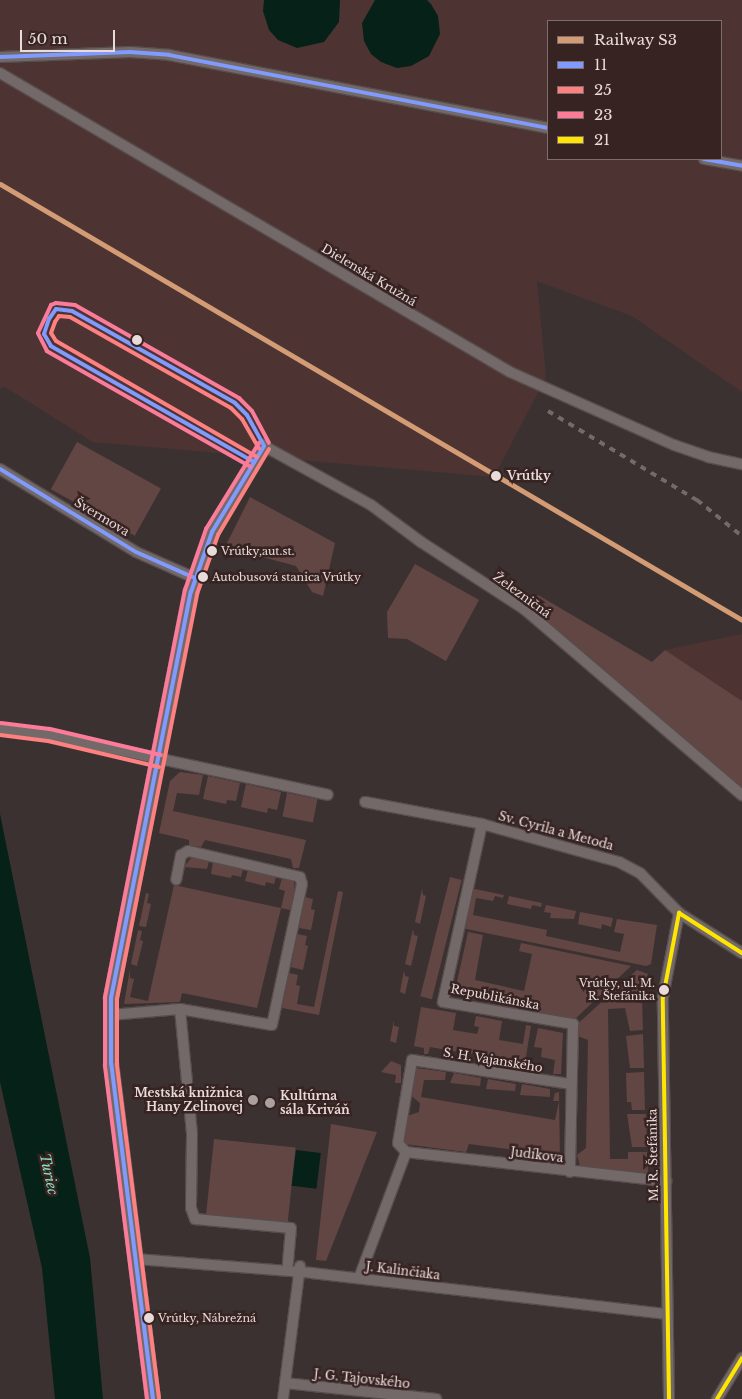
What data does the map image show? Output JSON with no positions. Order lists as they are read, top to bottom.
{
  "streets": {
    "street": [
      "Dielenská Kružná",
      "Švermova",
      "Železničná",
      "Sv. Cyrila a Metoda",
      "Republikánska",
      "S. H. Vajanského",
      "Judíkova",
      "M. R. Štefánika",
      "J. Kalinčiaka",
      "J. G. Tajovského"
    ]
  },
  "crossings": [
    ["Sv. Cyrila a Metoda", "Republikánska"],
    ["Sv. Cyrila a Metoda", "M. R. Štefánika"],
    ["Republikánska", "S. H. Vajanského"],
    ["Republikánska", "Judíkova"],
    ["S. H. Vajanského", "Judíkova"],
    ["Judíkova", "M. R. Štefánika"],
    ["M. R. Štefánika", "J. Kalinčiaka"]
  ],
  "water": ["Turiec"],
  "places": [
    "Vrútky",
    "Vrútky,aut.st.",
    "Autobusová stanica Vrútky",
    "Vrútky, ul. M. R. Štefánika",
    "Mestská knižnica Hany Zelinovej",
    "Kultúrna sála Kriváň",
    "Vrútky, Nábrežná"
  ],
  "lines": [
    "transit line 11",
    "rail line S3",
    "transit line 23",
    "transit line 25",
    "transit line 21"
  ],
  "legend": [
    "Railway S3",
    "11",
    "25",
    "23",
    "21"
  ],
  "scale_bar": "50 m"
}
